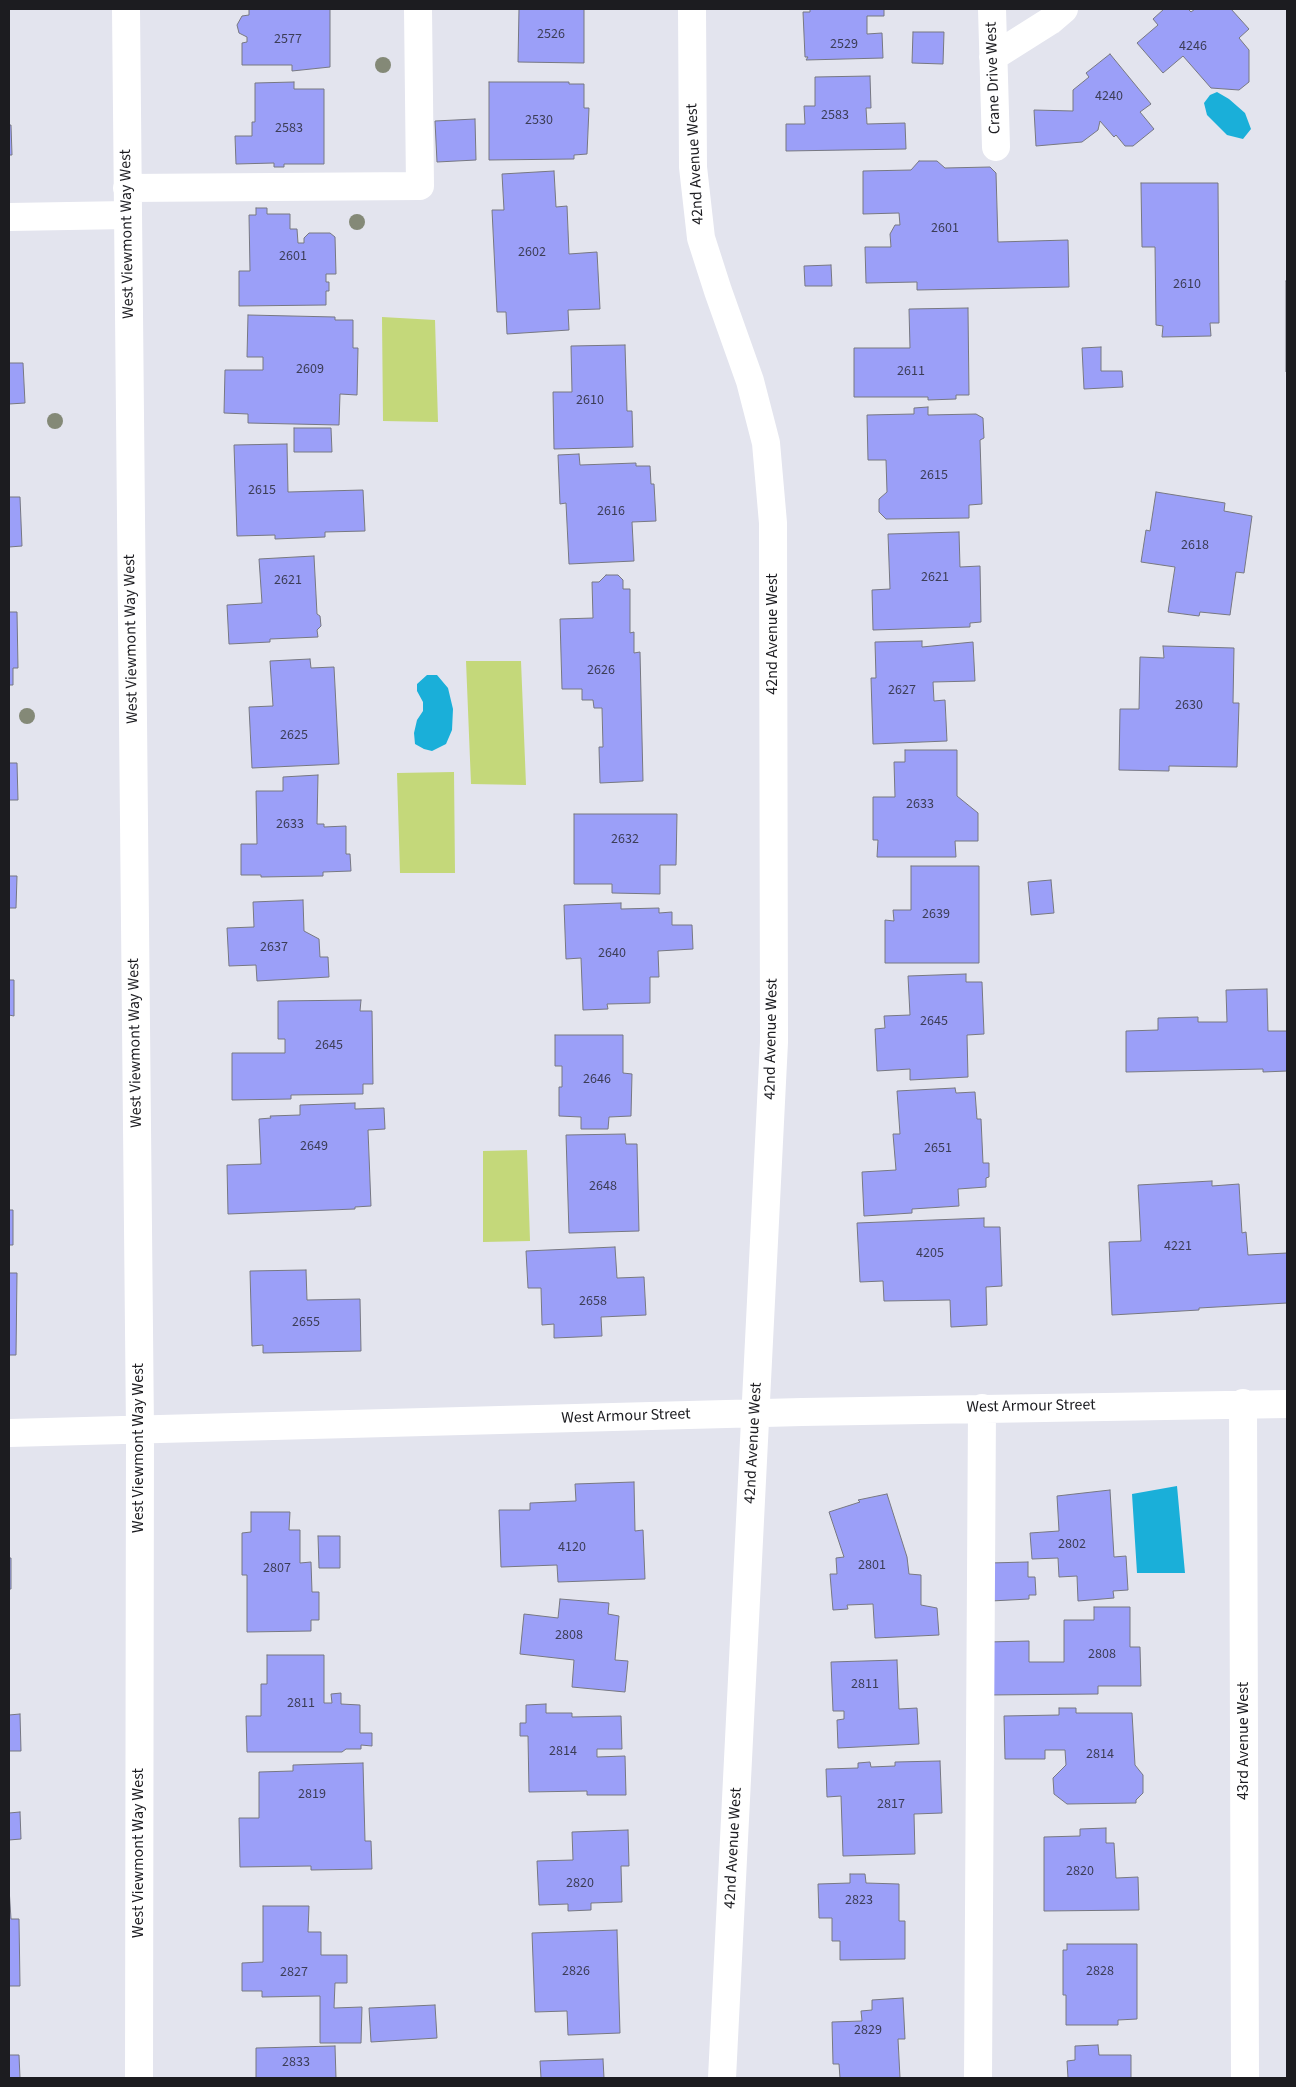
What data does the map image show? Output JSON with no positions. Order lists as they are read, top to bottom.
{
  "streets": {
    "street": [
      "Crane Drive West",
      "42nd Avenue West",
      "West Viewmont Way West",
      "West Armour Street",
      "43rd Avenue West"
    ]
  },
  "crossings": [
    ["42nd Avenue West", "West Armour Street"],
    ["West Viewmont Way West", "West Armour Street"],
    ["West Armour Street", "43rd Avenue West"]
  ],
  "house_numbers": [
    "2526",
    "2577",
    "2529",
    "4246",
    "4240",
    "2583",
    "2530",
    "2583",
    "2601",
    "2602",
    "2601",
    "2610",
    "2609",
    "2611",
    "2610",
    "2615",
    "2615",
    "2616",
    "2618",
    "2621",
    "2621",
    "2626",
    "2627",
    "2630",
    "2625",
    "2633",
    "2633",
    "2632",
    "2639",
    "2637",
    "2640",
    "2645",
    "2645",
    "2646",
    "2649",
    "2651",
    "2648",
    "4221",
    "4205",
    "2658",
    "2655",
    "2802",
    "4120",
    "2801",
    "2807",
    "2808",
    "2808",
    "2811",
    "2811",
    "2814",
    "2814",
    "2819",
    "2817",
    "2820",
    "2820",
    "2823",
    "2826",
    "2828",
    "2827",
    "2829",
    "2833"
  ]
}
